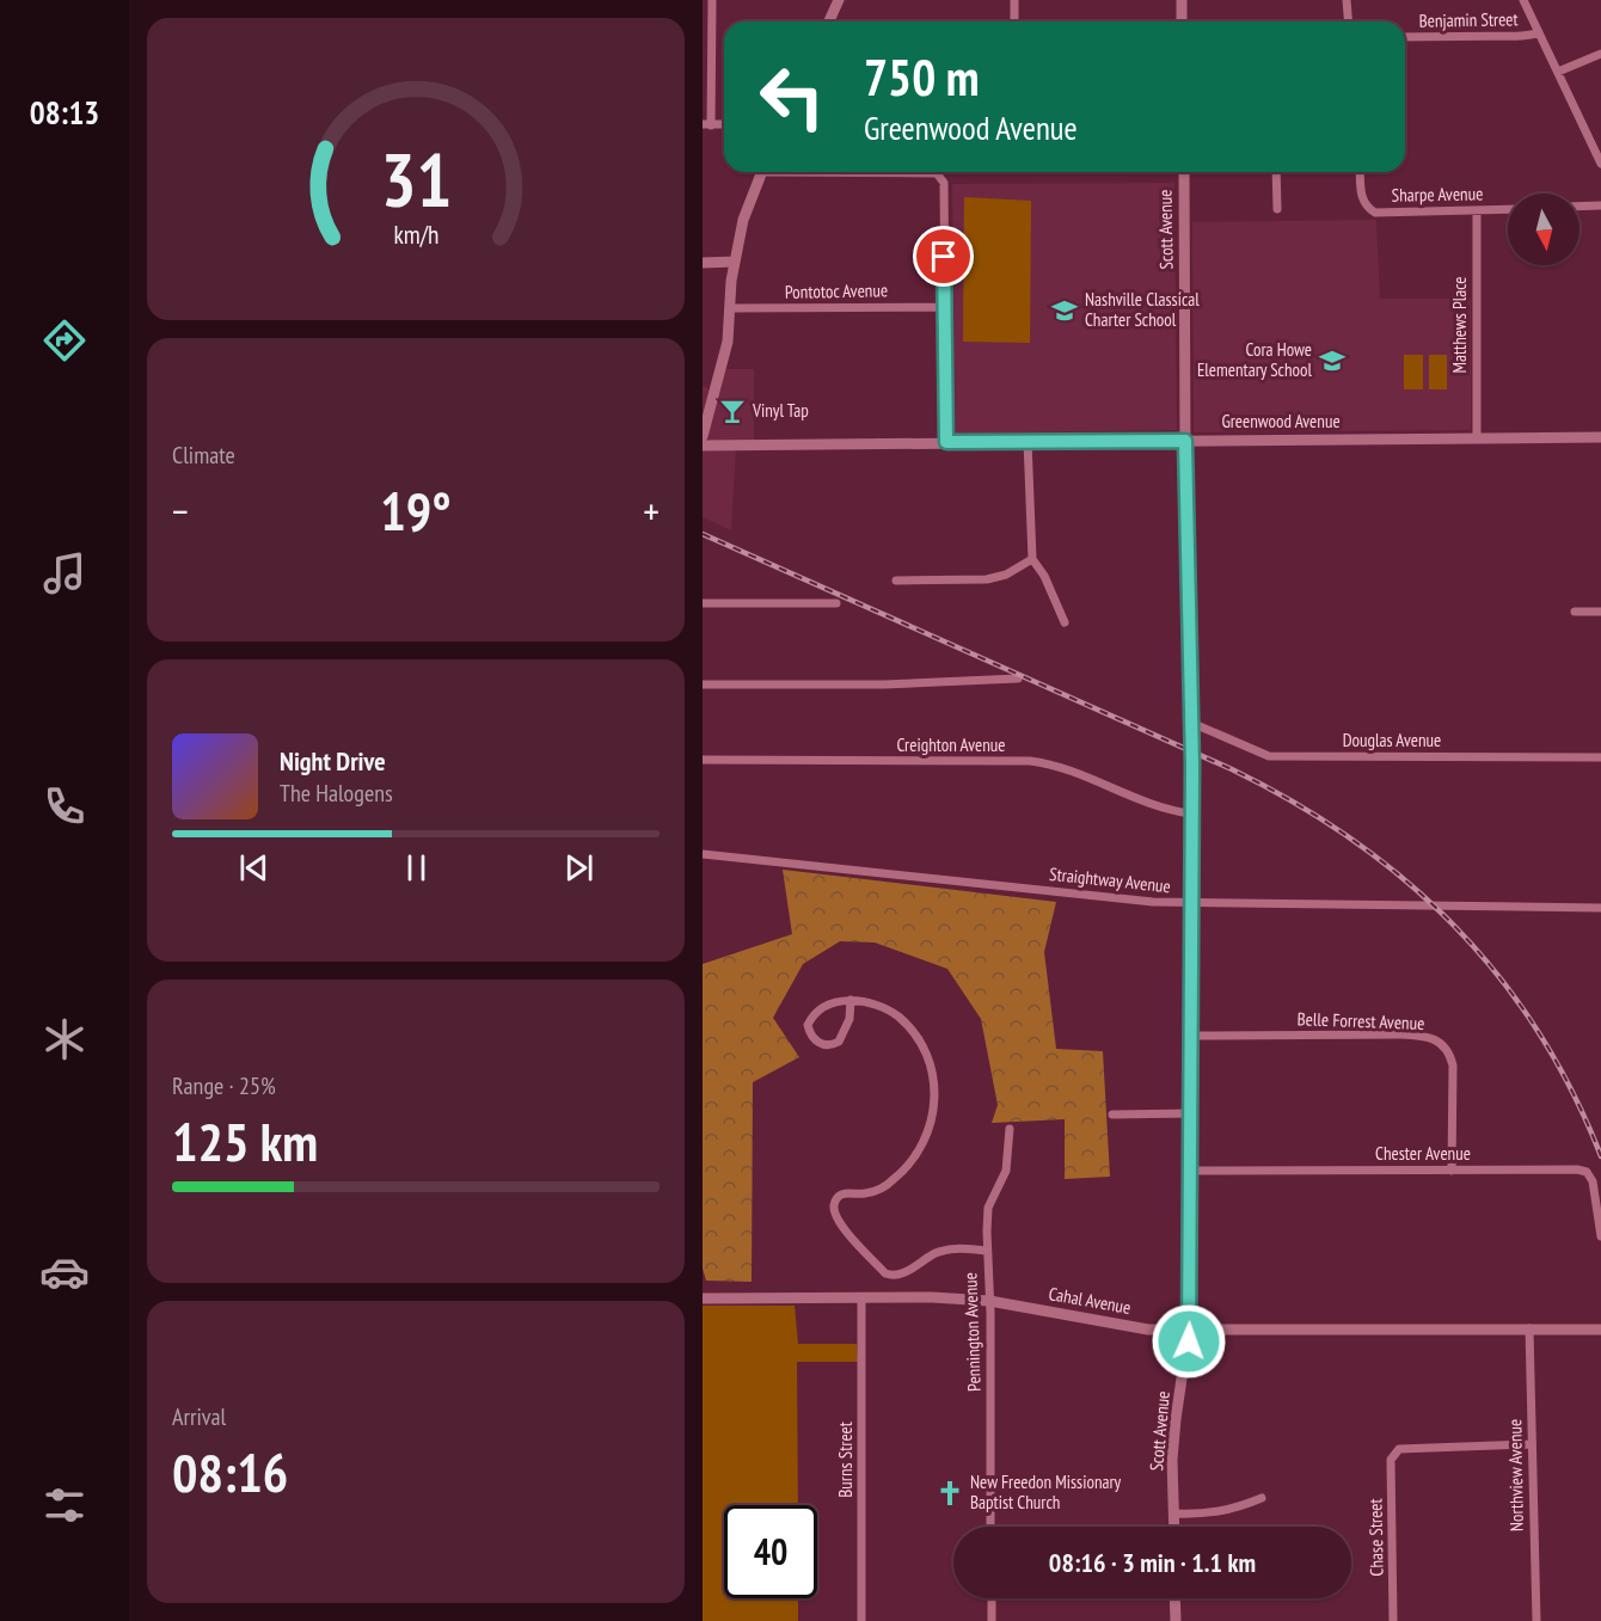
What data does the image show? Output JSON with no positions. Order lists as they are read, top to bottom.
{
  "streets": {
    "street": [
      "Benjamin Street",
      "Sharpe Avenue",
      "Scott Avenue",
      "Pontotoc Avenue",
      "Matthews Place",
      "Greenwood Avenue",
      "Douglas Avenue",
      "Creighton Avenue",
      "Straightway Avenue",
      "Belle Forrest Avenue",
      "Chester Avenue",
      "Cahal Avenue",
      "Pennington Avenue",
      "Burns Street",
      "Northview Avenue",
      "Chase Street"
    ]
  },
  "crossings": [
    ["Sharpe Avenue", "Matthews Place"],
    ["Scott Avenue", "Greenwood Avenue"],
    ["Scott Avenue", "Douglas Avenue"],
    ["Scott Avenue", "Creighton Avenue"],
    ["Scott Avenue", "Straightway Avenue"],
    ["Scott Avenue", "Belle Forrest Avenue"],
    ["Scott Avenue", "Chester Avenue"],
    ["Scott Avenue", "Cahal Avenue"],
    ["Matthews Place", "Greenwood Avenue"],
    ["Belle Forrest Avenue", "Chester Avenue"],
    ["Cahal Avenue", "Pennington Avenue"],
    ["Cahal Avenue", "Burns Street"],
    ["Cahal Avenue", "Northview Avenue"],
    ["Northview Avenue", "Chase Street"]
  ],
  "places": {
    "school or university": ["Nashville Classical Charter School", "Cora Howe Elementary School"],
    "bar": ["Vinyl Tap"],
    "church": ["New Freedon Missionary Baptist Church"]
  },
  "north": "bottom",
  "page": {
    "tabs": "08:13",
    "turn": ["750 m", "Greenwood Avenue"],
    "tile": [
      "Climate",
      ["Range · 25%", "125 km"],
      ["Arrival", "08:16"]
    ],
    "heat": ["−", "19°", "+"],
    "song": ["Night Drive", "The Halogens"],
    "limit": "40",
    "trip": "08:16 · 3 min · 1.1 km",
    "gauge": ["31", "km/h"]
  }
}
